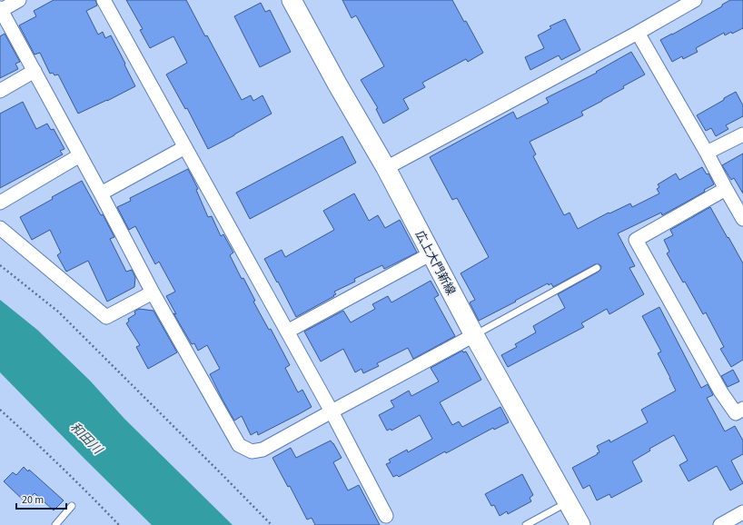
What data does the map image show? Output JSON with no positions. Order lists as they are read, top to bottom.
{
  "streets": {
    "main road": ["広上大門新線"]
  },
  "water": ["和田川"],
  "scale_bar": "20 m"
}
